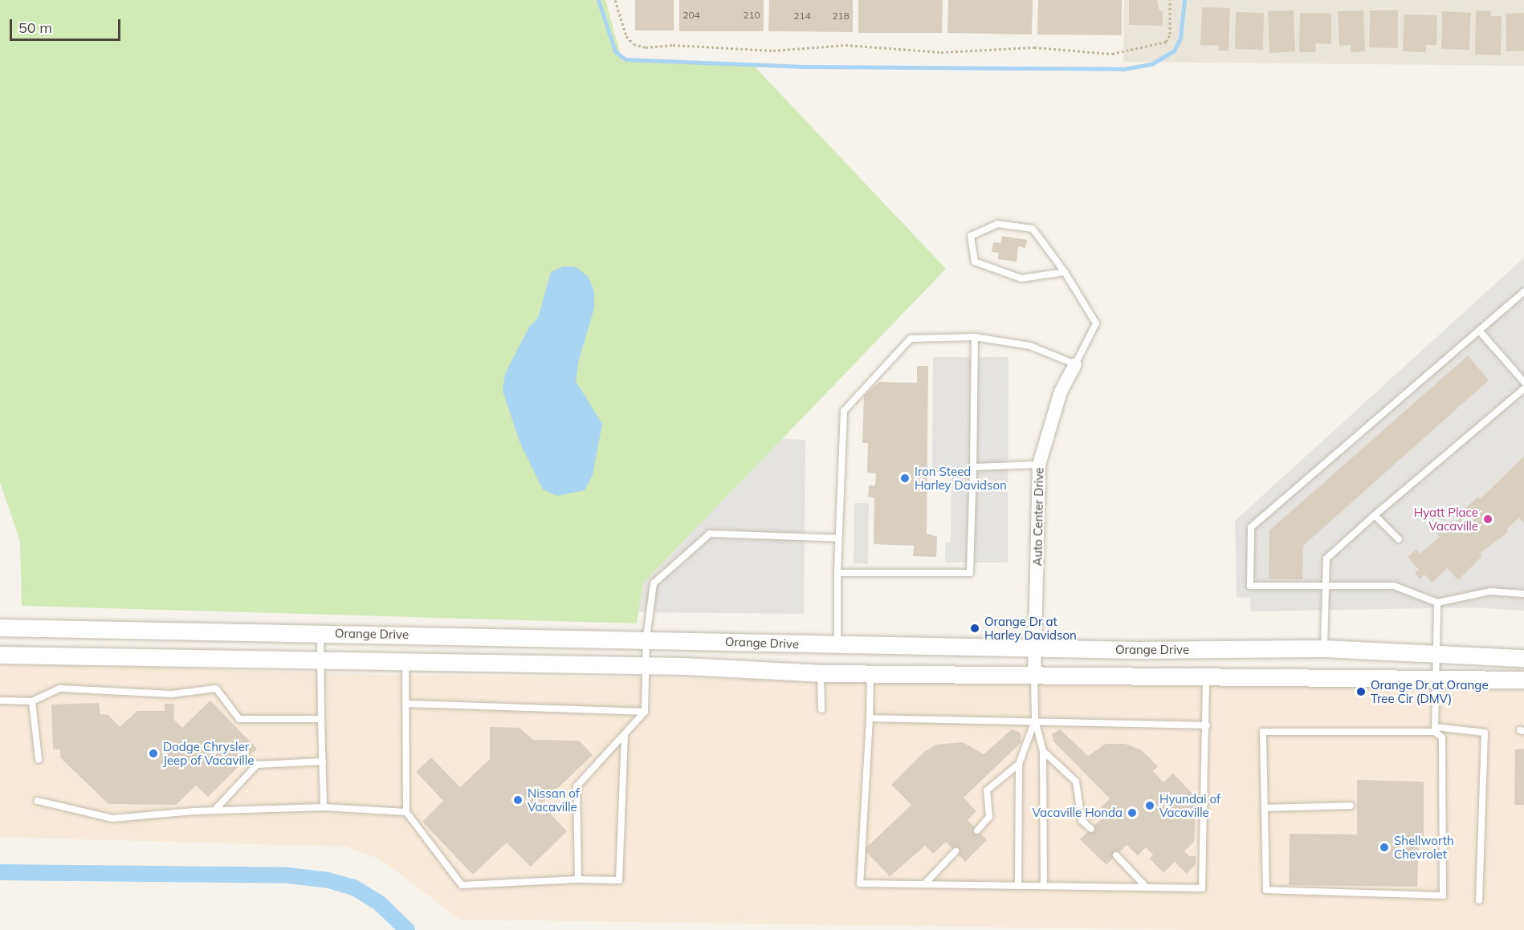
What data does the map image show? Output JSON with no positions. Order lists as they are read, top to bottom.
{
  "streets": {
    "street": ["Auto Center Drive", "Orange Drive"]
  },
  "crossings": [
    ["Auto Center Drive", "Orange Drive"]
  ],
  "places": [
    "Iron Steed Harley Davidson",
    "Hyatt Place Vacaville",
    "Orange Dr at Harley Davidson",
    "Orange Dr at Orange Tree Cir (DMV)",
    "Dodge Chrysler Jeep of Vacaville",
    "Nissan of Vacaville",
    "Hyundai of Vacaville",
    "Vacaville Honda",
    "Shellworth Chevrolet"
  ],
  "house_numbers": [
    "204",
    "210",
    "214",
    "218"
  ],
  "scale_bar": "50 m"
}
